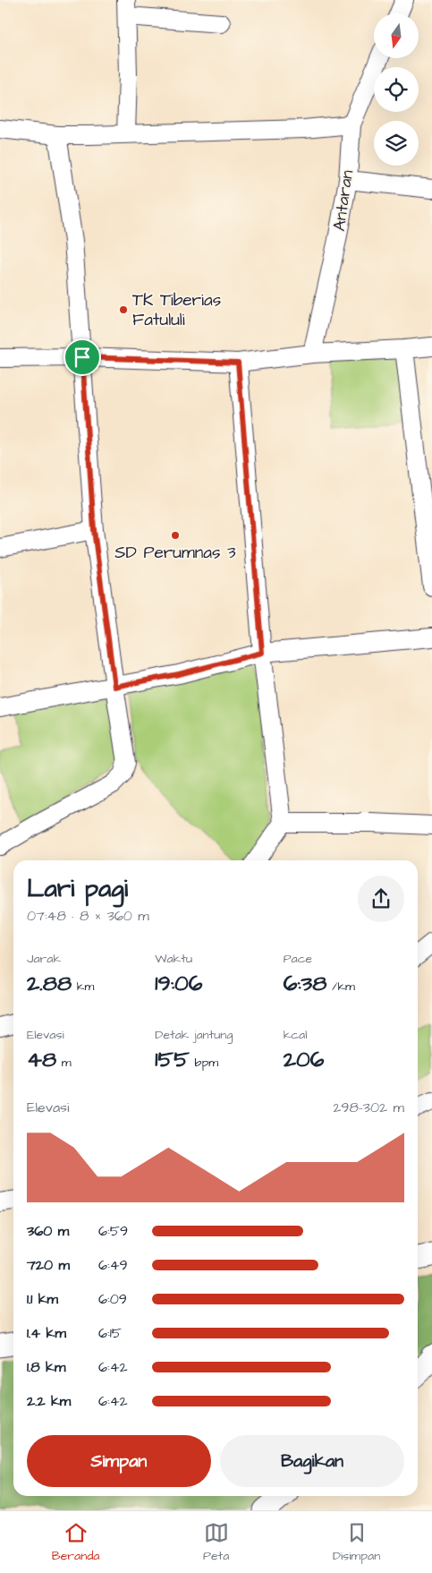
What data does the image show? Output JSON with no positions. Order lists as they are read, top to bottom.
{
  "streets": {
    "street": ["Antaran"]
  },
  "places": ["TK Tiberias Fatululi", "SD Perumnas 3"],
  "north": "bottom",
  "page": {
    "heading": ["Lari pagi", "07:48 · 8 × 360 m"],
    "stats": [
      ["Jarak", "2.88 km"],
      ["Waktu", "19:06"],
      ["Pace", "6:38 /km"],
      ["Elevasi", "48 m"],
      ["Detak jantung", "155 bpm"],
      ["kcal", "206"]
    ],
    "chart": ["Elevasi", "298–302 m"],
    "list": [
      {
        "name": "360 m",
        "note": "6:59"
      },
      {
        "name": "720 m",
        "note": "6:49"
      },
      {
        "name": "1.1 km",
        "note": "6:09"
      },
      {
        "name": "1.4 km",
        "note": "6:15"
      },
      {
        "name": "1.8 km",
        "note": "6:42"
      },
      {
        "name": "2.2 km",
        "note": "6:42"
      }
    ],
    "buttons": ["Simpan", "Bagikan"],
    "tabs": ["Beranda", "Peta", "Disimpan"]
  }
}
